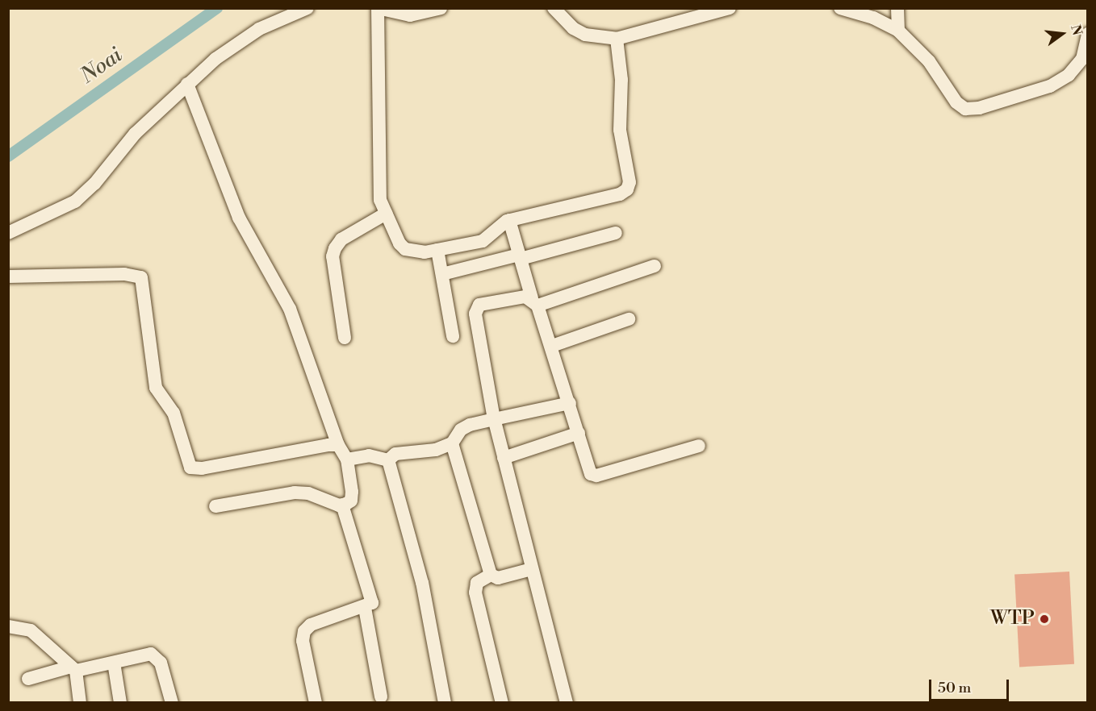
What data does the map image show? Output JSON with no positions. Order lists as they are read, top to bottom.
{
  "water": ["Noai"],
  "places": ["WTP"],
  "scale_bar": "50 m",
  "north": "right"
}
